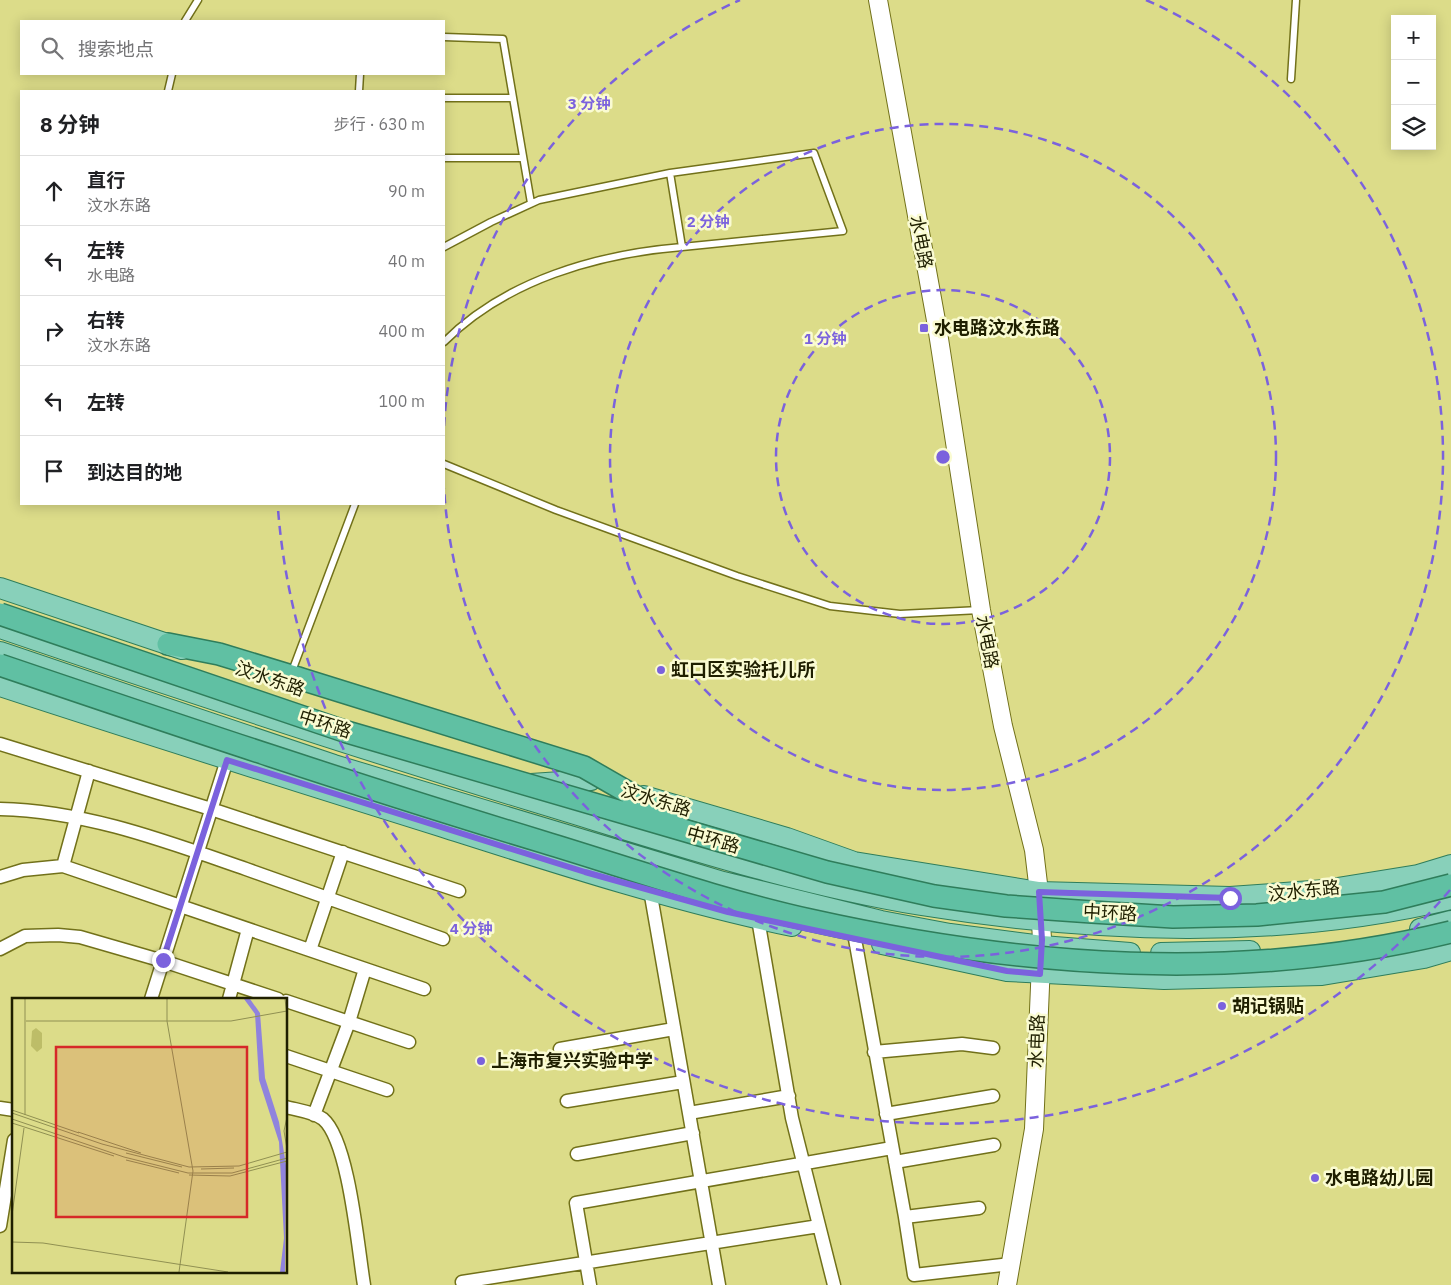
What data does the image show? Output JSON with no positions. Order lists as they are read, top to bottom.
{
  "streets": {
    "highway": ["中环路"],
    "main road": ["水电路", "汶水东路"]
  },
  "crossings": [
    ["水电路", "汶水东路"]
  ],
  "places": {
    "transit": ["水电路汶水东路"],
    "other": [
      "虹口区实验托儿所",
      "胡记锅贴",
      "上海市复兴实验中学",
      "水电路幼儿园"
    ]
  },
  "page": {
    "map_buttons": ["+", "−"],
    "search": "搜索地点",
    "heading": ["8 分钟", "步行 · 630 m"],
    "list": [
      ["直行", "汶水东路", "90 m"],
      ["左转", "水电路", "40 m"],
      ["右转", "汶水东路", "400 m"],
      ["左转", "100 m"],
      "到达目的地"
    ]
  },
  "rings": [
    "3 分钟",
    "2 分钟",
    "1 分钟",
    "4 分钟"
  ]
}
